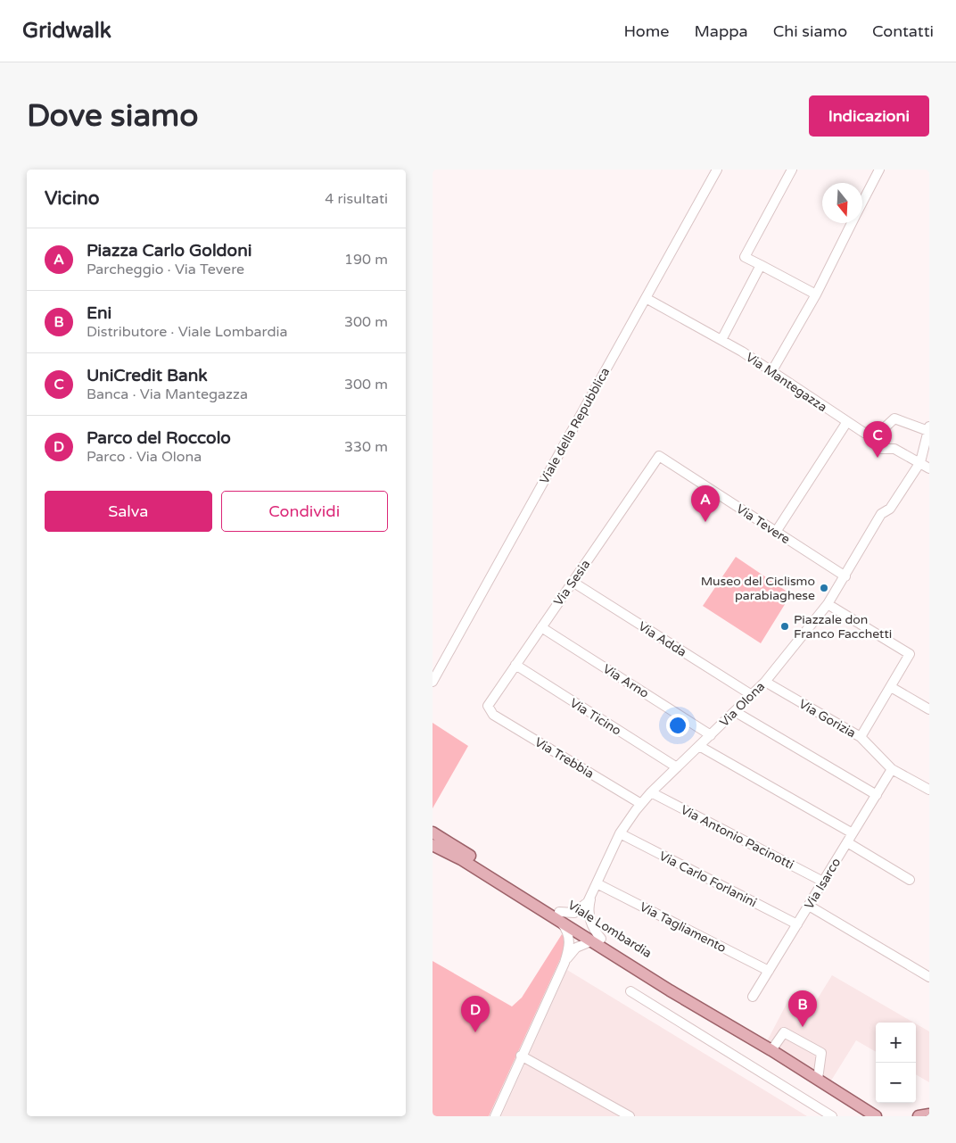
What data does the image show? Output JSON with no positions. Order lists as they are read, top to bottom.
{
  "streets": {
    "main road": ["Viale Lombardia"],
    "street": [
      "Via Mantegazza",
      "Viale della Repubblica",
      "Via Tevere",
      "Via Sesia",
      "Via Adda",
      "Via Arno",
      "Via Olona",
      "Via Ticino",
      "Via Gorizia",
      "Via Trebbia",
      "Via Antonio Pacinotti",
      "Via Carlo Forlanini",
      "Via Isarco",
      "Via Tagliamento"
    ]
  },
  "crossings": [
    ["Via Mantegazza", "Viale della Repubblica"],
    ["Via Tevere", "Via Sesia"],
    ["Via Tevere", "Via Olona"],
    ["Via Sesia", "Via Adda"],
    ["Via Sesia", "Via Arno"],
    ["Via Sesia", "Via Ticino"],
    ["Via Sesia", "Via Trebbia"],
    ["Via Adda", "Via Olona"],
    ["Via Arno", "Via Olona"],
    ["Via Olona", "Via Ticino"],
    ["Via Olona", "Via Gorizia"],
    ["Via Olona", "Via Trebbia"],
    ["Via Olona", "Via Antonio Pacinotti"],
    ["Via Olona", "Via Carlo Forlanini"],
    ["Via Olona", "Via Tagliamento"],
    ["Via Olona", "Viale Lombardia"],
    ["Via Gorizia", "Via Isarco"],
    ["Via Antonio Pacinotti", "Via Isarco"],
    ["Via Carlo Forlanini", "Via Isarco"],
    ["Via Isarco", "Via Tagliamento"]
  ],
  "places": ["Museo del Ciclismo parabiaghese", "Piazzale don Franco Facchetti"],
  "north": "bottom",
  "page": {
    "header": "Gridwalk",
    "nav": [
      "Home",
      "Mappa",
      "Chi siamo",
      "Contatti"
    ],
    "buttons": [
      "Indicazioni",
      ["Salva", "Condividi"]
    ],
    "title": "Dove siamo",
    "heading": ["Vicino", "4 risultati"],
    "list": [
      {
        "mark": "A",
        "name": "Piazza Carlo Goldoni",
        "note": "Parcheggio · Via Tevere",
        "value": "190 m"
      },
      {
        "mark": "B",
        "name": "Eni",
        "note": "Distributore · Viale Lombardia",
        "value": "300 m"
      },
      {
        "mark": "C",
        "name": "UniCredit Bank",
        "note": "Banca · Via Mantegazza",
        "value": "300 m"
      },
      {
        "mark": "D",
        "name": "Parco del Roccolo",
        "note": "Parco · Via Olona",
        "value": "330 m"
      }
    ],
    "pins": [
      "C",
      "A",
      "B",
      "D"
    ],
    "map_buttons": ["+", "−"]
  }
}
